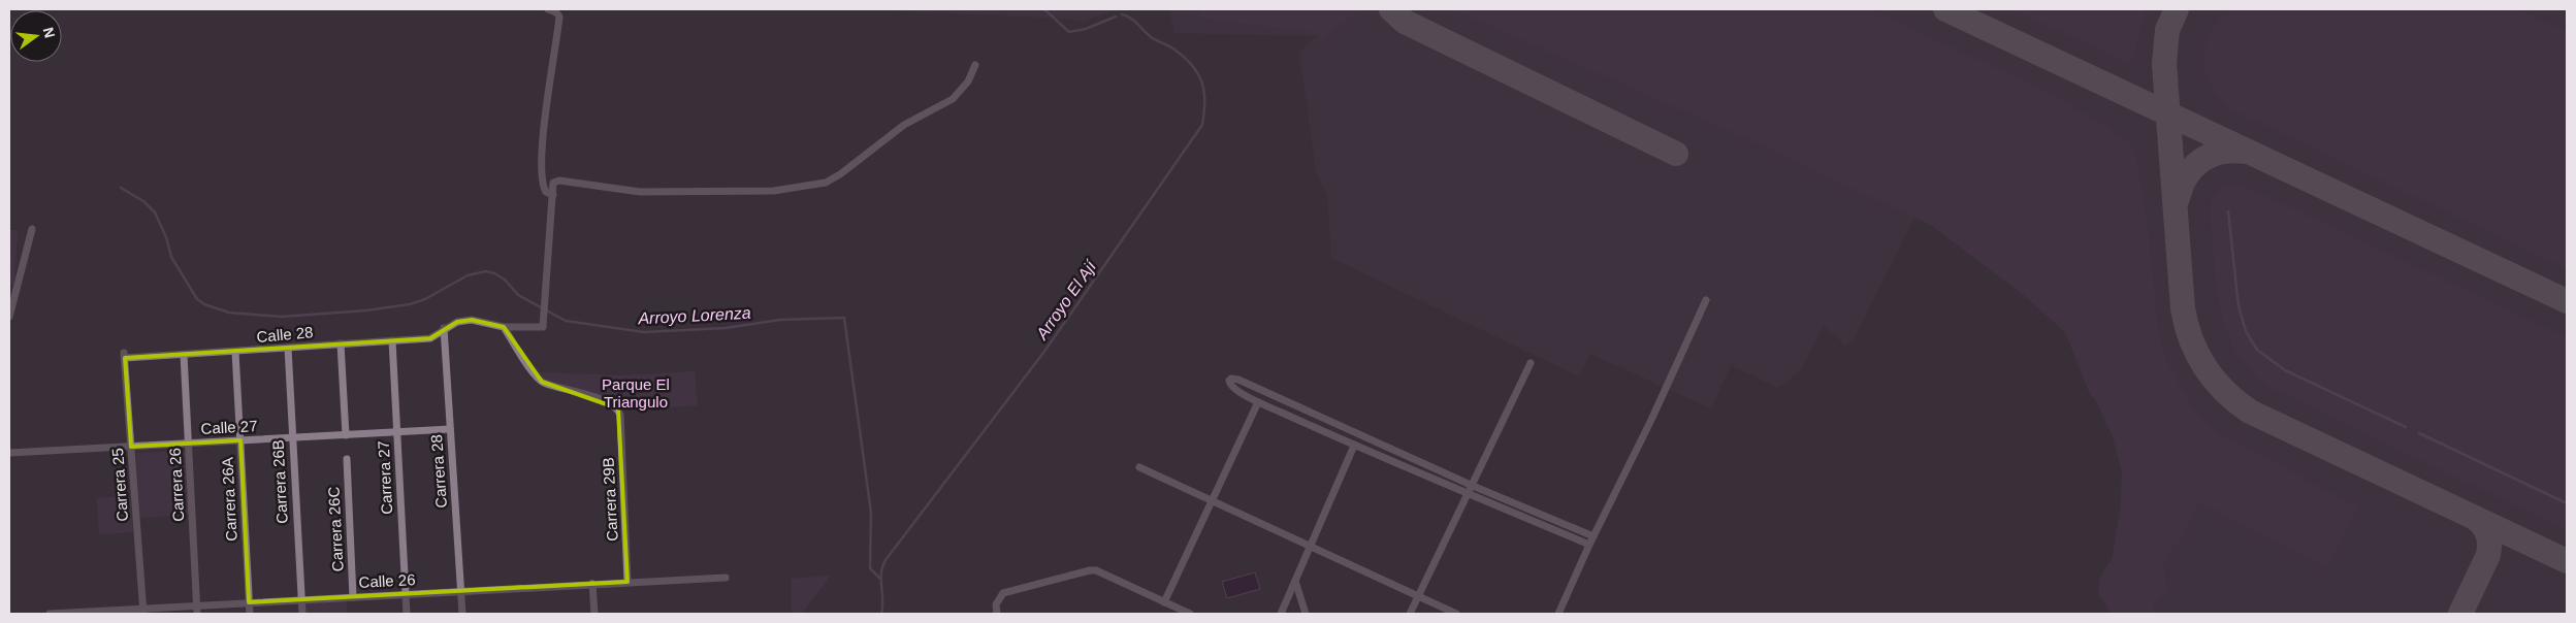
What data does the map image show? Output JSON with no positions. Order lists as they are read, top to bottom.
{
  "streets": {
    "street": [
      "Calle 28",
      "Calle 27",
      "Carrera 28",
      "Carrera 27",
      "Carrera 26B",
      "Carrera 25",
      "Carrera 26",
      "Carrera 26A",
      "Carrera 29B",
      "Carrera 26C",
      "Calle 26"
    ]
  },
  "crossings": [
    ["Calle 28", "Carrera 28"],
    ["Calle 28", "Carrera 27"],
    ["Calle 28", "Carrera 26B"],
    ["Calle 28", "Carrera 25"],
    ["Calle 28", "Carrera 26"],
    ["Calle 28", "Carrera 26A"],
    ["Calle 28", "Carrera 29B"],
    ["Calle 27", "Carrera 28"],
    ["Calle 27", "Carrera 27"],
    ["Calle 27", "Carrera 26B"],
    ["Calle 27", "Carrera 25"],
    ["Calle 27", "Carrera 26"],
    ["Calle 27", "Carrera 26A"],
    ["Carrera 28", "Calle 26"],
    ["Carrera 27", "Calle 26"],
    ["Carrera 26B", "Calle 26"],
    ["Carrera 25", "Calle 26"],
    ["Carrera 26", "Calle 26"],
    ["Carrera 26A", "Calle 26"],
    ["Carrera 29B", "Calle 26"],
    ["Carrera 26C", "Calle 26"]
  ],
  "water": ["Arroyo El Ají", "Arroyo Lorenza"],
  "parks": ["Parque El Triangulo"],
  "north": "right"
}
